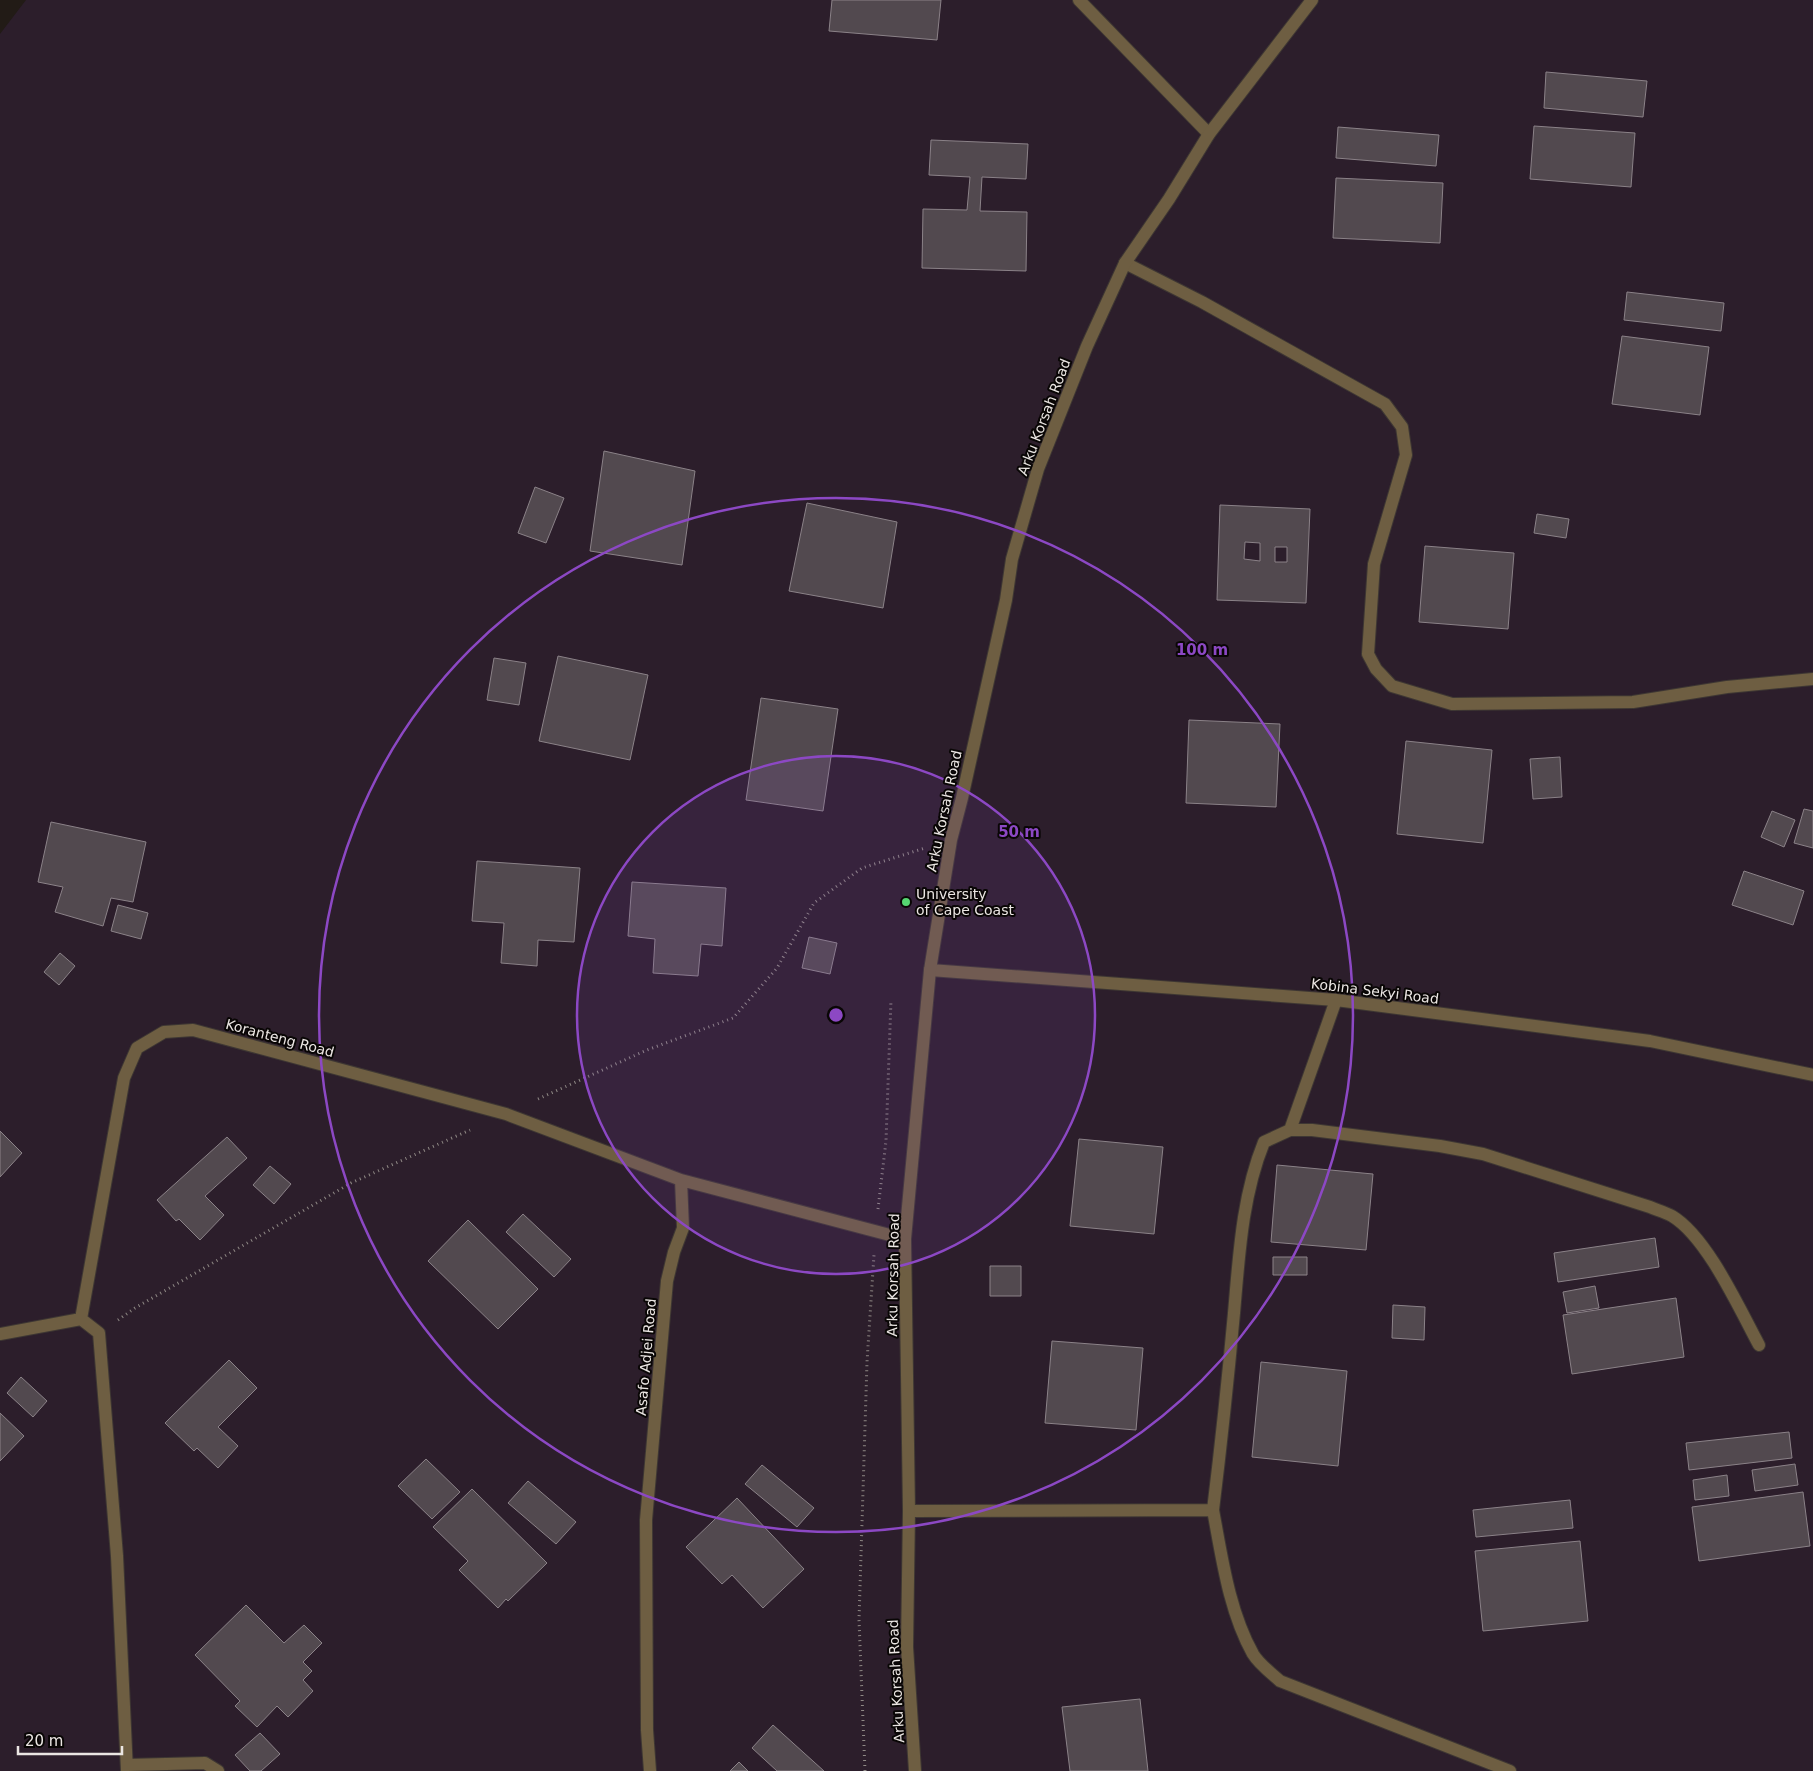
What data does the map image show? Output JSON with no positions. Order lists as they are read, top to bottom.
{
  "streets": {
    "street": [
      "Arku Korsah Road",
      "Kobina Sekyi Road",
      "Koranteng Road",
      "Asafo Adjei Road"
    ]
  },
  "crossings": [
    ["Arku Korsah Road", "Kobina Sekyi Road"],
    ["Koranteng Road", "Asafo Adjei Road"]
  ],
  "places": ["University of Cape Coast"],
  "scale_bar": "20 m",
  "rings": ["100 m", "50 m"]
}
